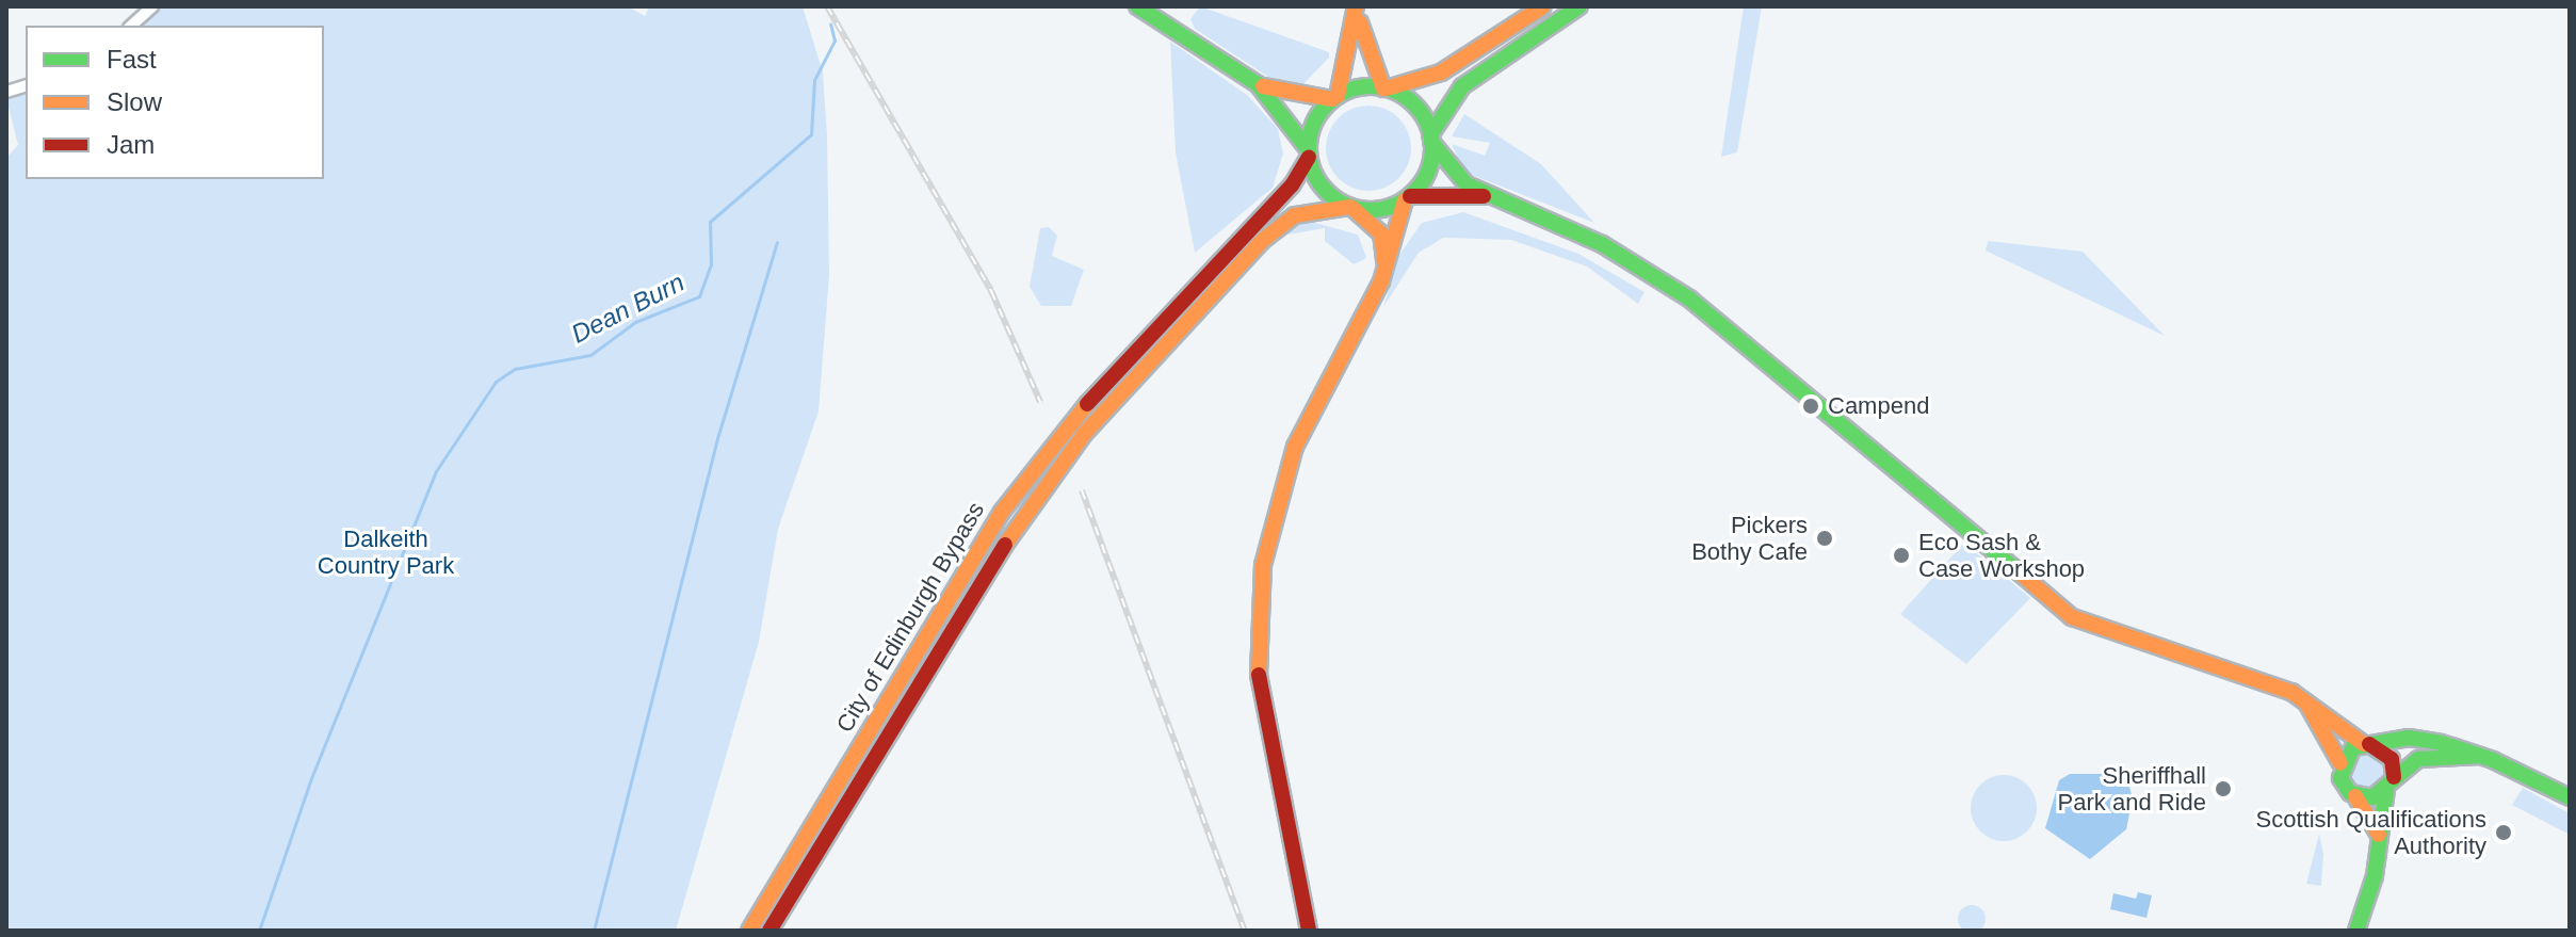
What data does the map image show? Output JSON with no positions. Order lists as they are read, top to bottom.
{
  "streets": {
    "main road": ["City of Edinburgh Bypass"]
  },
  "water": ["Dean Burn"],
  "parks": ["Dalkeith Country Park"],
  "places": [
    "Campend",
    "Pickers Bothy Cafe",
    "Eco Sash & Case Workshop",
    "Sheriffhall Park and Ride",
    "Scottish Qualifications Authority"
  ],
  "legend": ["Fast", "Slow", "Jam"]
}
